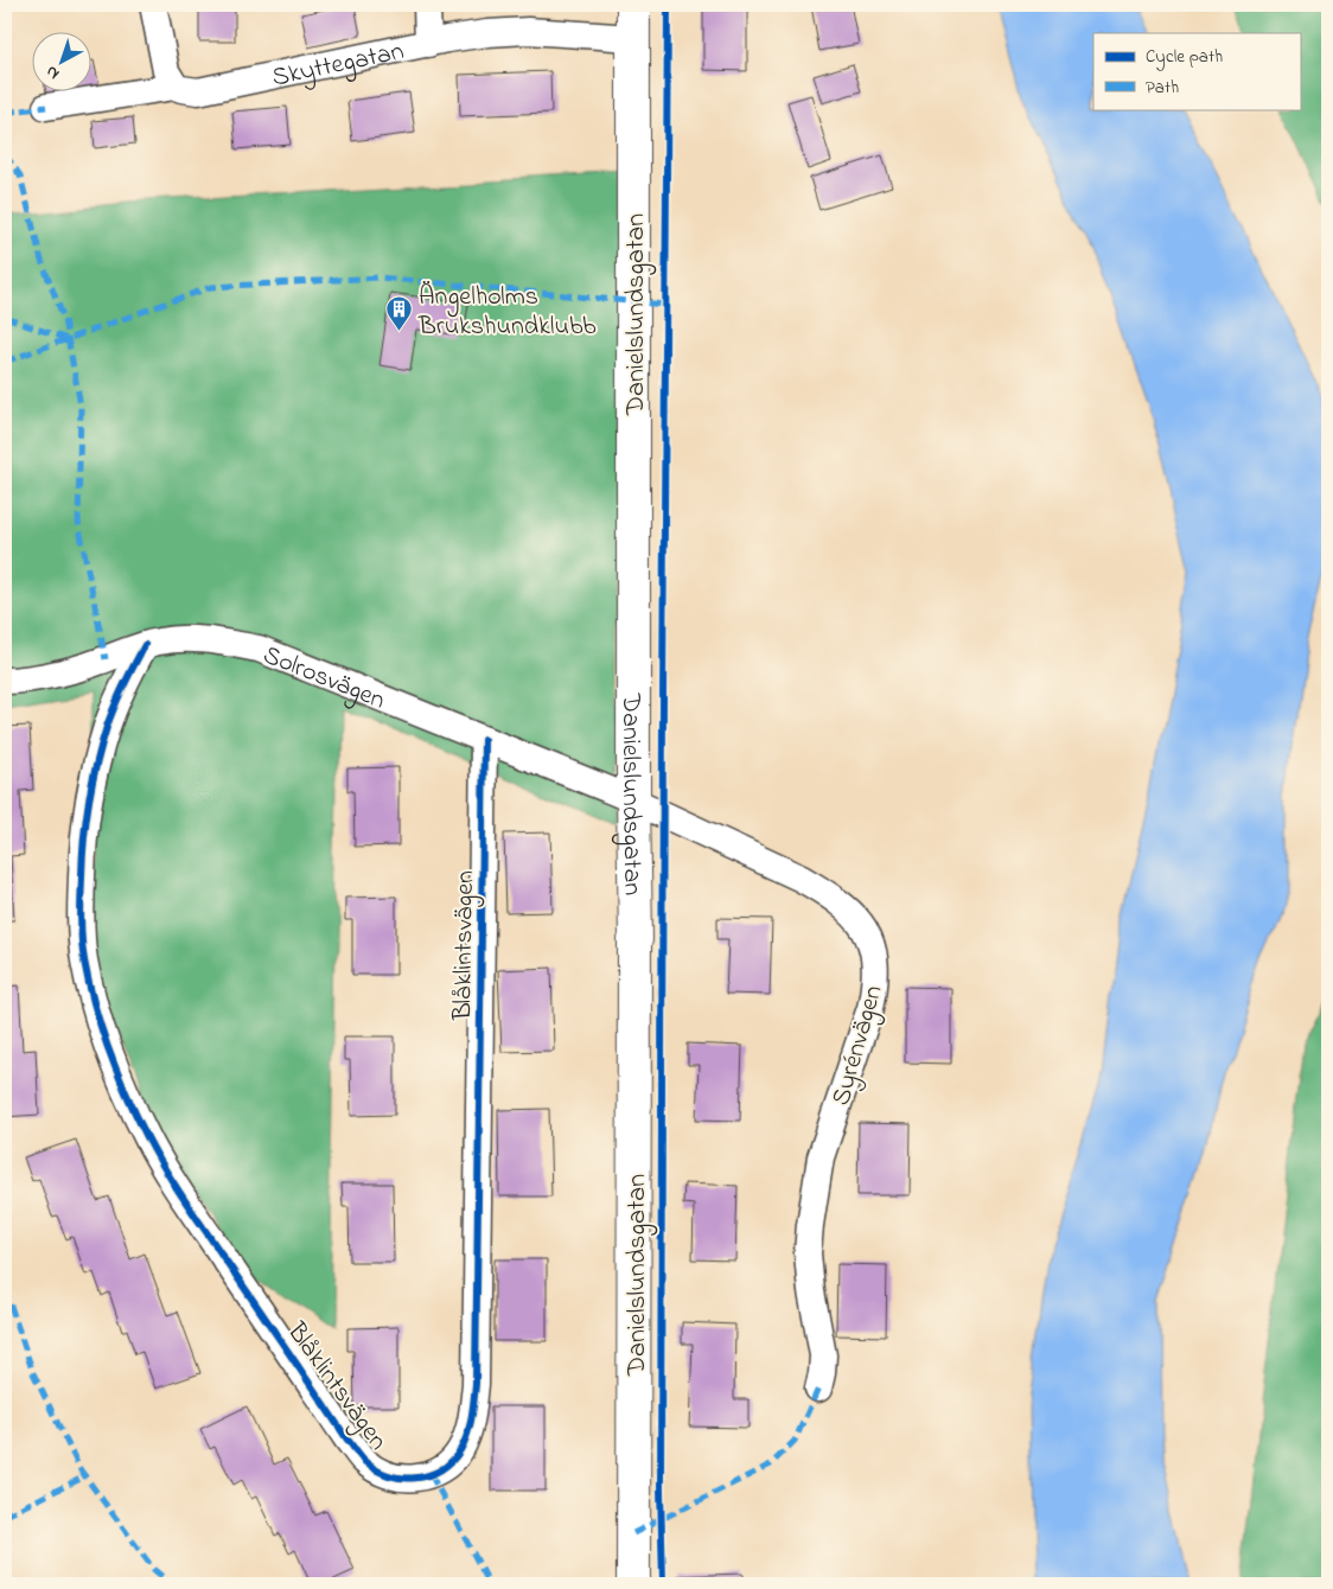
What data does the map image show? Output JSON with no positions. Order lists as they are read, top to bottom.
{
  "streets": {
    "street": [
      "Skyttegatan",
      "Danielslundsgatan",
      "Solrosvägen",
      "Blåklintsvägen",
      "Syrénvägen"
    ]
  },
  "crossings": [
    ["Skyttegatan", "Danielslundsgatan"],
    ["Danielslundsgatan", "Solrosvägen"],
    ["Danielslundsgatan", "Syrénvägen"],
    ["Solrosvägen", "Blåklintsvägen"],
    ["Solrosvägen", "Syrénvägen"]
  ],
  "places": {
    "building": ["Ängelholms Brukshundklubb"]
  },
  "legend": ["Cycle path", "Path"],
  "north": "bottom left"
}
